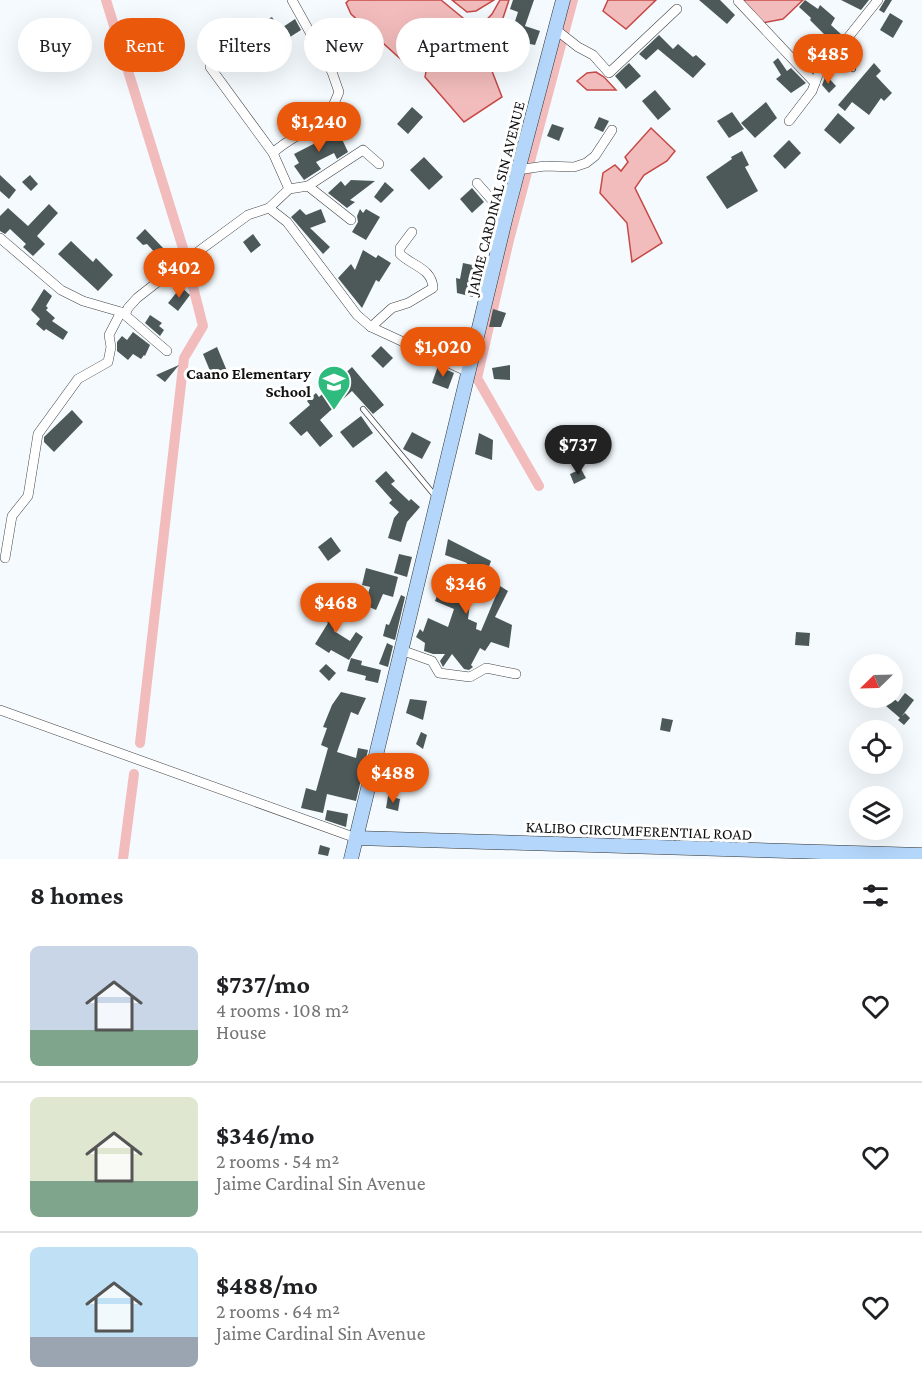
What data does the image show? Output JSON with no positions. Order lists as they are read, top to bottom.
{
  "streets": {
    "main road": ["JAIME CARDINAL SIN AVENUE", "KALIBO CIRCUMFERENTIAL ROAD"]
  },
  "crossings": [
    ["JAIME CARDINAL SIN AVENUE", "KALIBO CIRCUMFERENTIAL ROAD"]
  ],
  "places": {
    "school or university": ["Caano Elementary School"]
  },
  "north": "bottom left",
  "page": {
    "chip": [
      "Buy",
      "Rent",
      "Filters",
      "New",
      "Apartment"
    ],
    "price": [
      "$485",
      "$1,240",
      "$402",
      "$1,020",
      "$737",
      "$346",
      "$468",
      "$488"
    ],
    "heading": "8 homes",
    "list": [
      {
        "name": "$737/mo",
        "note": "4 rooms · 108 m² · House"
      },
      {
        "name": "$346/mo",
        "note": "2 rooms · 54 m² · Jaime Cardinal Sin Avenue"
      },
      {
        "name": "$488/mo",
        "note": "2 rooms · 64 m² · Jaime Cardinal Sin Avenue"
      }
    ]
  }
}
